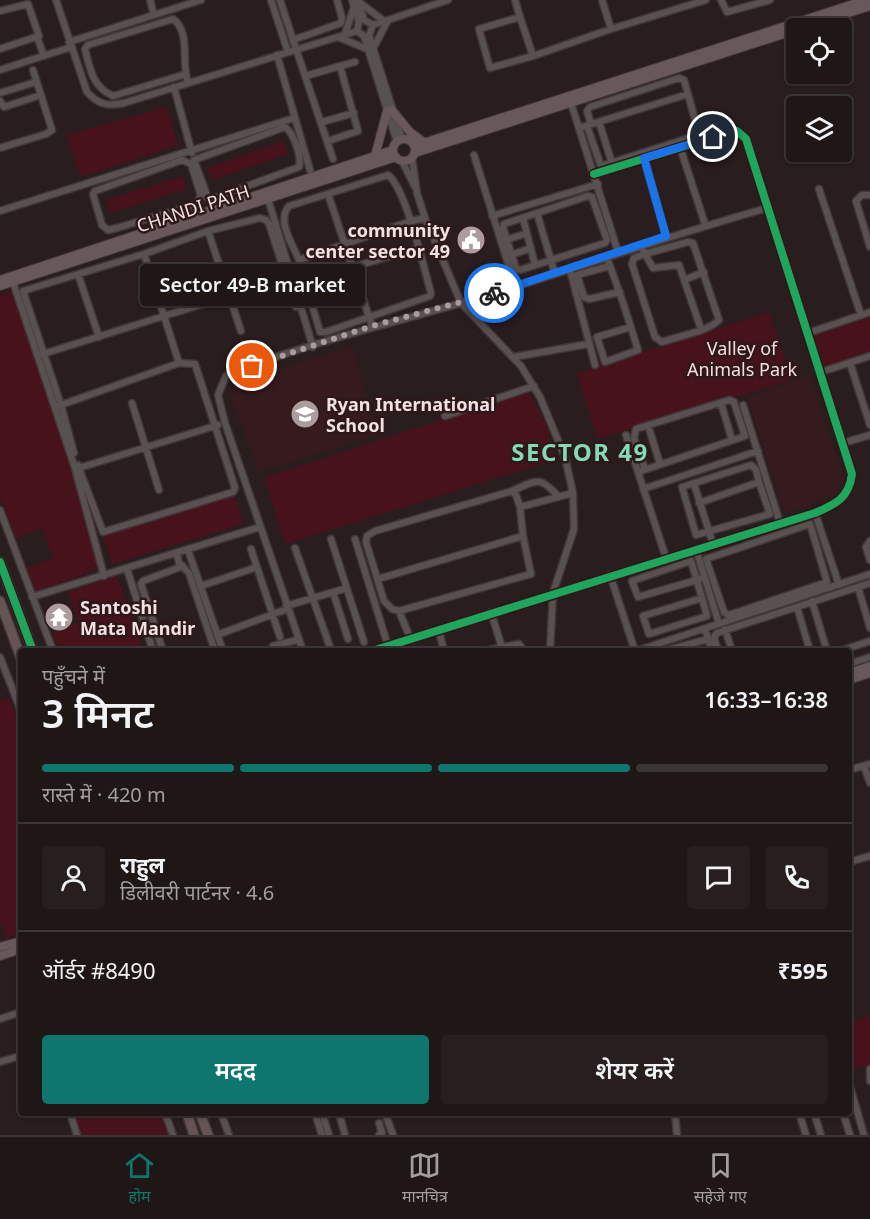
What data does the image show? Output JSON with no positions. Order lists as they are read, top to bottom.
{
  "streets": {
    "main road": ["CHANDI PATH"]
  },
  "districts": ["SECTOR 49"],
  "parks": ["Valley of Animals Park"],
  "places": {
    "public building": ["community center sector 49"],
    "other": ["Sector 49-B market"],
    "school or university": ["Ryan International School"],
    "temple": ["Santoshi Mata Mandir"]
  },
  "page": {
    "bubble": "Sector 49-B market",
    "heading": ["3 मिनट", "पहुँचने में", "16:33–16:38"],
    "panel": [
      "राहुल",
      "डिलीवरी पार्टनर · 4.6",
      "ऑर्डर #8490",
      "₹595"
    ],
    "bar": "रास्ते में · 420 m",
    "buttons": ["मदद", "शेयर करें"],
    "tabs": ["होम", "मानचित्र", "सहेजे गए"]
  }
}
